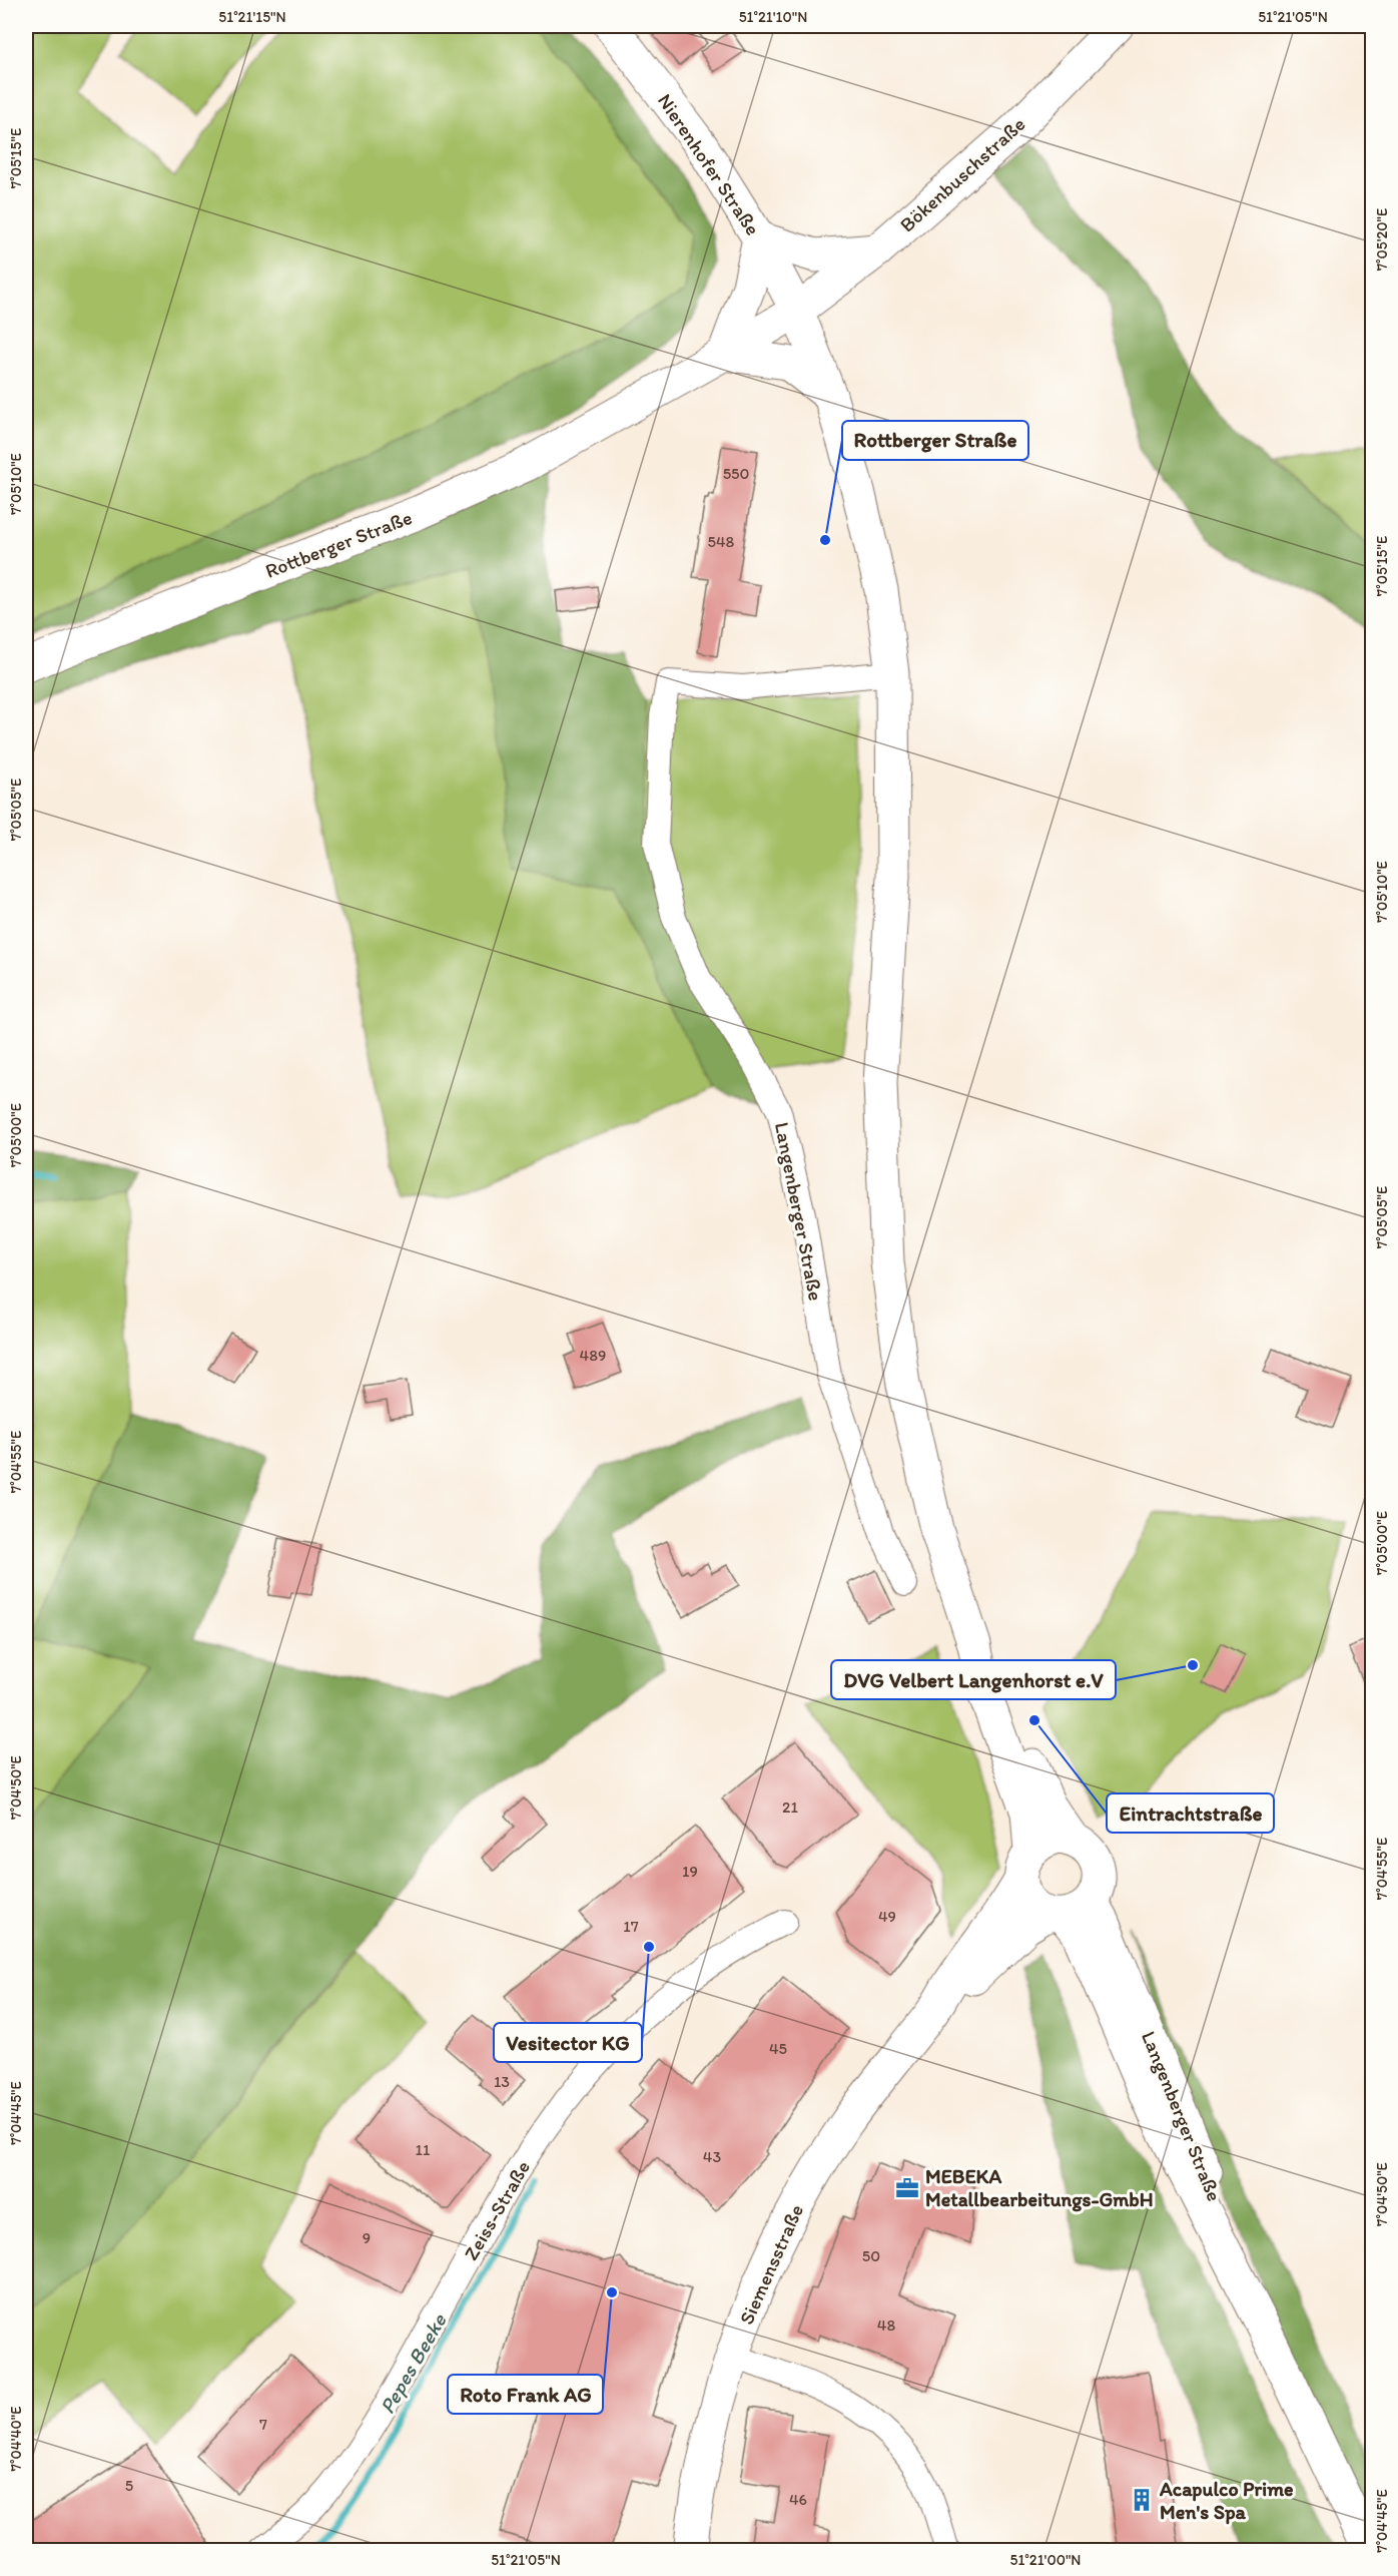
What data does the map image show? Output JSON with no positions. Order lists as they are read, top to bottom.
{
  "streets": {
    "main road": [
      "Nierenhofer Straße",
      "Bökenbuschstraße",
      "Rottberger Straße",
      "Langenberger Straße",
      "Siemensstraße"
    ],
    "street": ["Zeiss-Straße"]
  },
  "crossings": [
    ["Nierenhofer Straße", "Bökenbuschstraße"],
    ["Nierenhofer Straße", "Rottberger Straße"],
    ["Bökenbuschstraße", "Rottberger Straße"],
    ["Langenberger Straße", "Siemensstraße"]
  ],
  "water": ["Pepes Beeke"],
  "places": {
    "other": [
      "Rottberger Straße",
      "DVG Velbert Langenhorst e.V",
      "Eintrachtstraße",
      "Vesitector KG",
      "Roto Frank AG"
    ],
    "office": ["MEBEKA Metallbearbeitungs-GmbH"],
    "building": ["Acapulco Prime Men's Spa"]
  },
  "house_numbers": [
    "550",
    "548",
    "489",
    "21",
    "19",
    "49",
    "17",
    "45",
    "13",
    "11",
    "43",
    "9",
    "50",
    "48",
    "7",
    "5",
    "46"
  ],
  "coordinates": [
    "51°21'15\"N",
    "51°21'10\"N",
    "51°21'05\"N",
    "7°05'15\"E",
    "7°05'20\"E",
    "7°05'10\"E",
    "7°05'05\"E",
    "7°05'00\"E",
    "7°04'55\"E",
    "7°04'50\"E",
    "7°04'45\"E",
    "7°04'40\"E",
    "51°21'00\"N"
  ]
}
